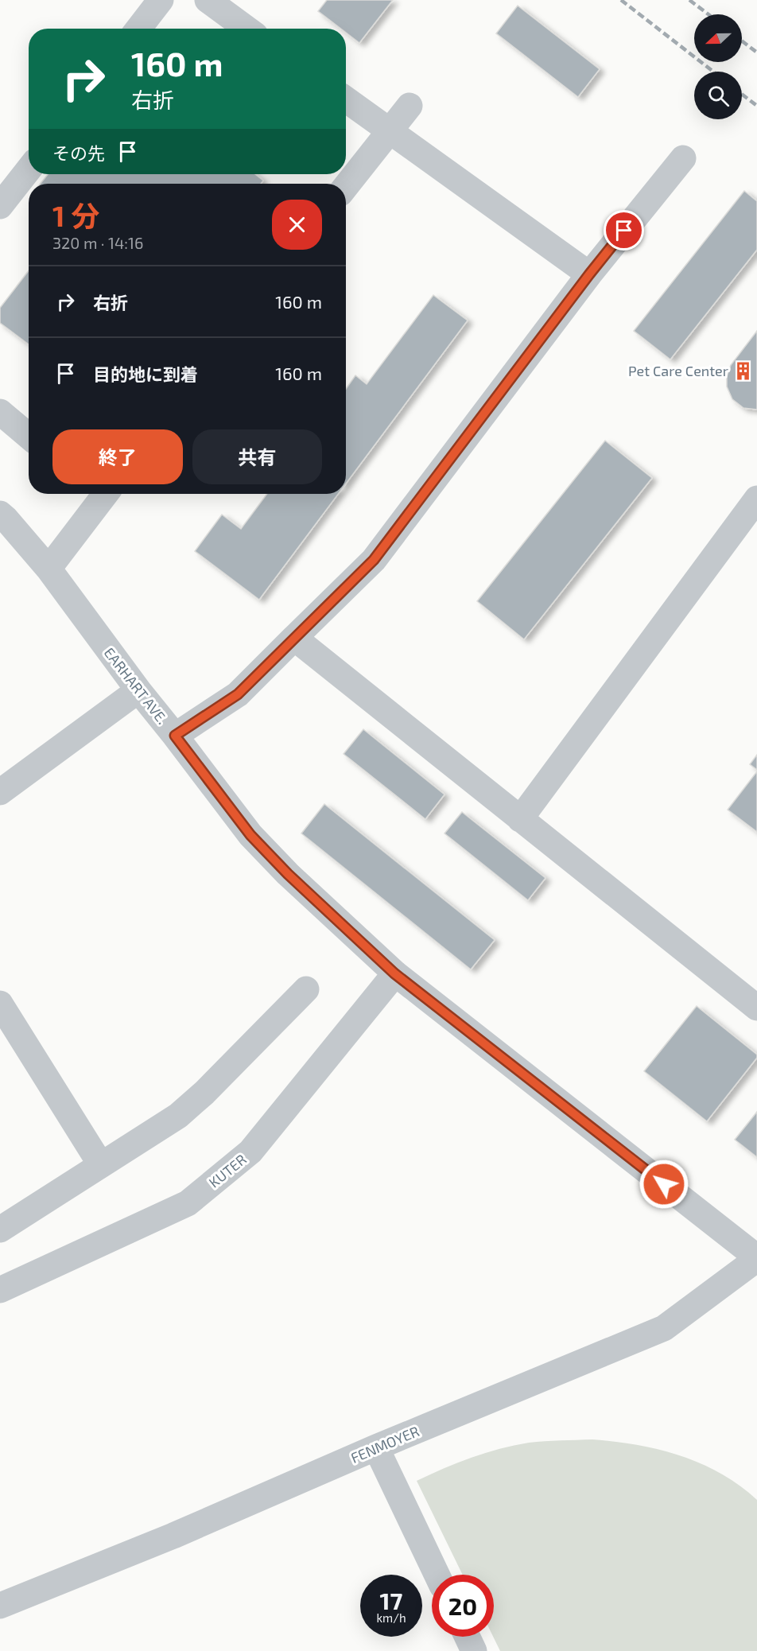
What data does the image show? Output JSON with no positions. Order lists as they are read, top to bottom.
{
  "streets": {
    "lane": ["EARHART AVE.", "KUTER", "FENMOYER"]
  },
  "crossings": [
    ["EARHART AVE.", "KUTER"],
    ["EARHART AVE.", "FENMOYER"]
  ],
  "places": {
    "building": ["Pet Care Center"]
  },
  "north": "left",
  "page": {
    "turn": ["160 m", "右折"],
    "then": "その先",
    "heading": ["1 分", "320 m · 14:16"],
    "list": [
      {
        "name": "右折",
        "value": "160 m"
      },
      {
        "name": "目的地に到着",
        "value": "160 m"
      }
    ],
    "buttons": ["終了", "共有"],
    "speed": "17 km/h",
    "limit": "20"
  }
}
